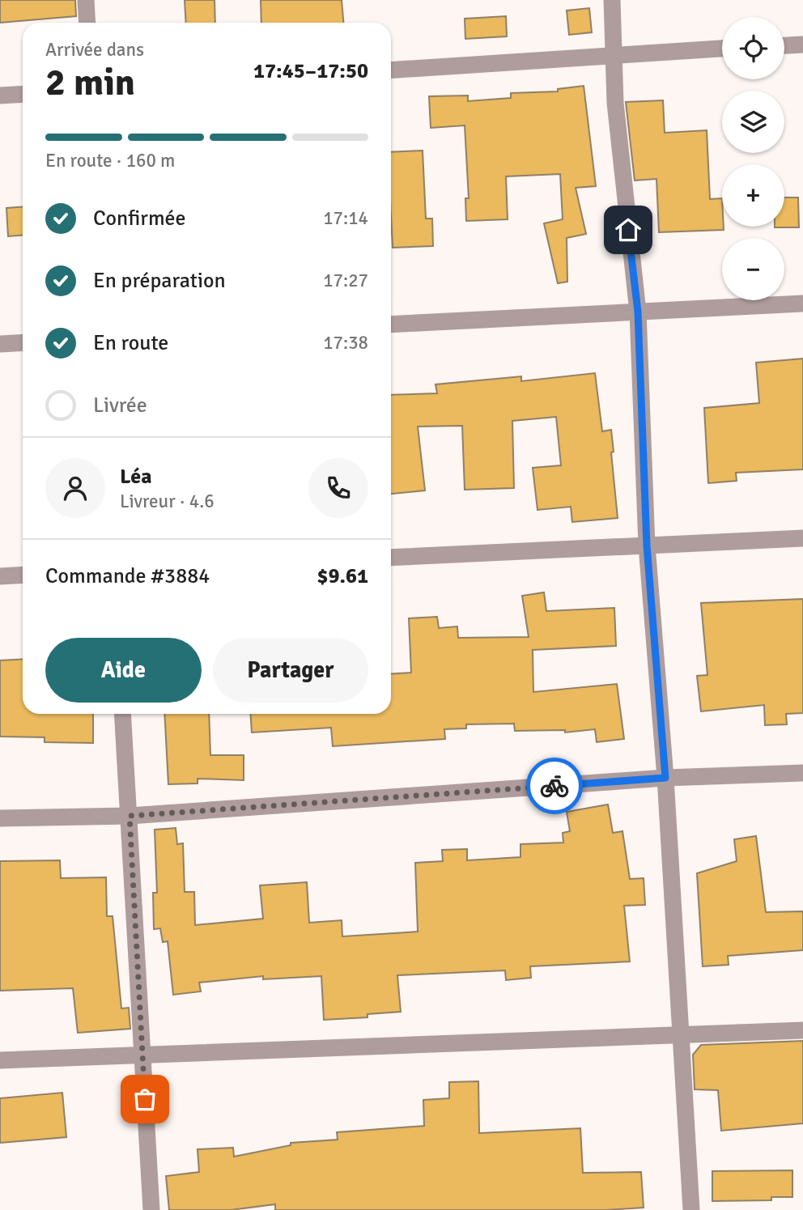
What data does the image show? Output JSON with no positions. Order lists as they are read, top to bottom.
{
  "page": {
    "map_buttons": ["+", "−"],
    "heading": ["2 min", "Arrivée dans", "17:45–17:50"],
    "panel": [
      "Léa",
      "Livreur · 4.6",
      "Commande #3884",
      "$9.61"
    ],
    "bar": "En route · 160 m",
    "list": [
      ["Confirmée", "17:14"],
      ["En préparation", "17:27"],
      ["En route", "17:38"],
      "Livrée"
    ],
    "buttons": ["Aide", "Partager"]
  }
}
